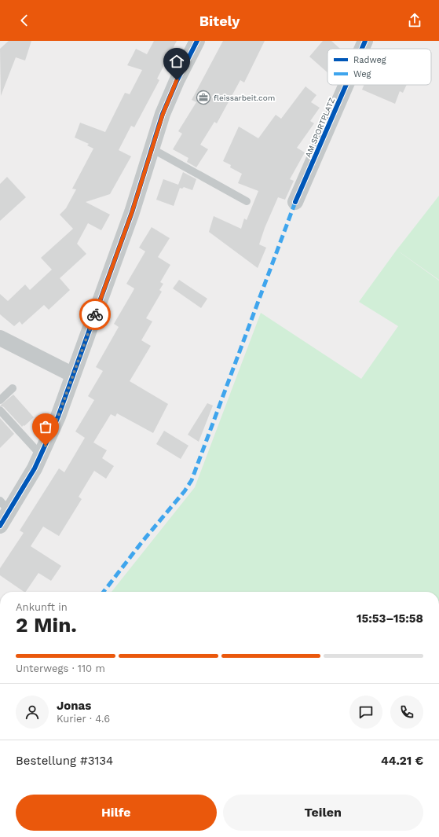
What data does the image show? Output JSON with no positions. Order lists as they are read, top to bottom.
{
  "streets": {
    "street": ["AM SPORTPLATZ"]
  },
  "places": {
    "office": ["fleissarbeit.com"]
  },
  "legend": ["Radweg", "Weg"],
  "page": {
    "header": "Bitely",
    "heading": ["2 Min.", "Ankunft in", "15:53–15:58"],
    "panel": [
      "Jonas",
      "Kurier · 4.6",
      "Bestellung #3134",
      "44.21 €"
    ],
    "bar": "Unterwegs · 110 m",
    "buttons": ["Hilfe", "Teilen"]
  }
}
